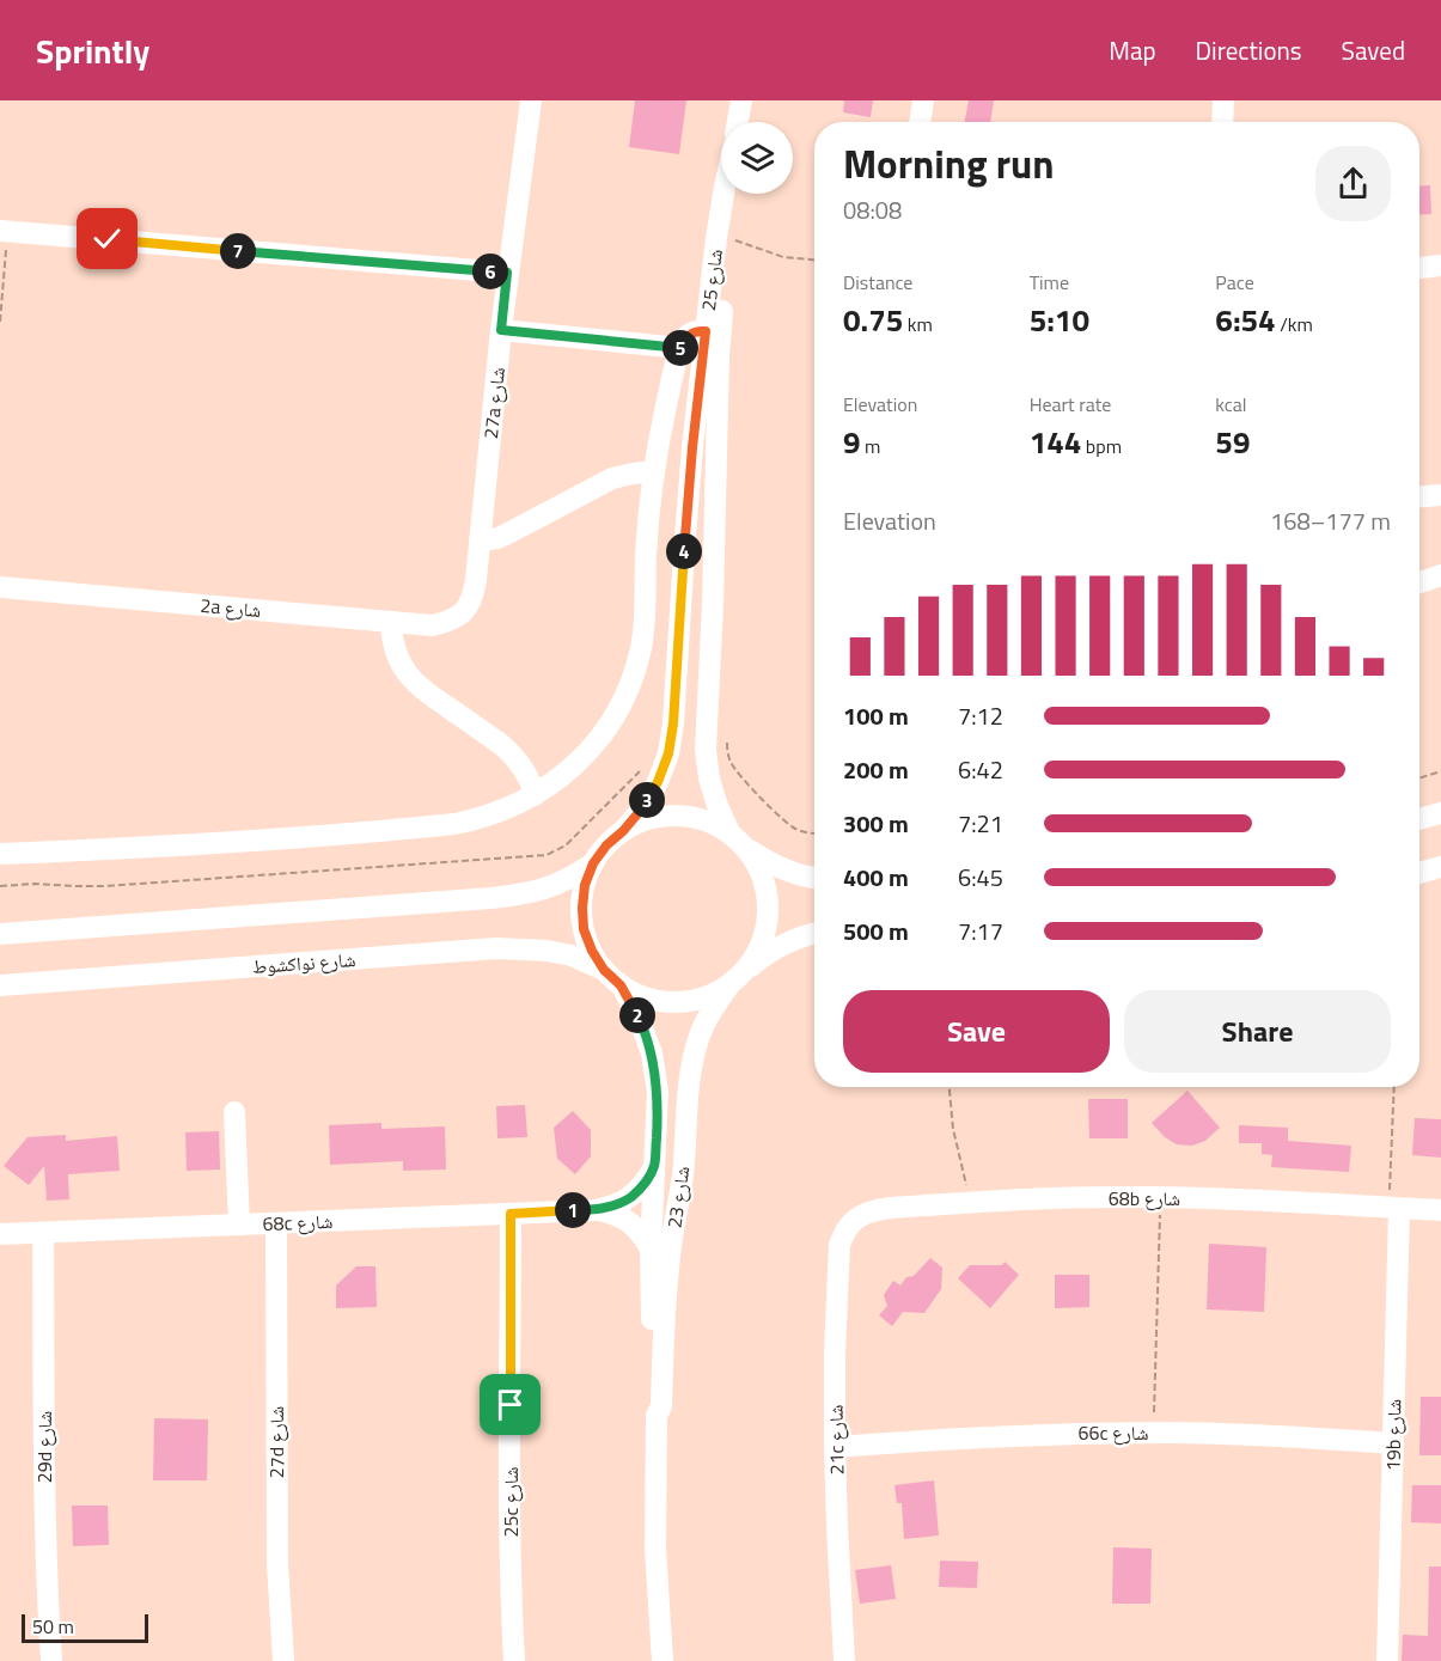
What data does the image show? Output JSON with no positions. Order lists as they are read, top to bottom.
{
  "streets": {
    "street": [
      "شارع 25",
      "27a شارع",
      "2a شارع",
      "شارع نواكشوط",
      "شارع 23",
      "68b شارع",
      "68c شارع",
      "66c شارع",
      "19b شارع",
      "21c شارع",
      "27d شارع",
      "29d شارع",
      "25c شارع"
    ]
  },
  "crossings": [
    ["شارع 25", "شارع نواكشوط"],
    ["شارع 25", "شارع 23"],
    ["27a شارع", "2a شارع"],
    ["شارع نواكشوط", "شارع 23"],
    ["شارع 23", "68c شارع"],
    ["68b شارع", "19b شارع"],
    ["68b شارع", "21c شارع"],
    ["68c شارع", "27d شارع"],
    ["68c شارع", "29d شارع"],
    ["68c شارع", "25c شارع"],
    ["66c شارع", "19b شارع"],
    ["66c شارع", "21c شارع"]
  ],
  "scale_bar": "50 m",
  "page": {
    "header": "Sprintly",
    "nav": ["Map", "Directions", "Saved"],
    "heading": ["Morning run", "08:08"],
    "pins": [
      "7",
      "6",
      "5",
      "4",
      "3",
      "2",
      "1"
    ],
    "stats": [
      ["Distance", "0.75 km"],
      ["Time", "5:10"],
      ["Pace", "6:54 /km"],
      ["Elevation", "9 m"],
      ["Heart rate", "144 bpm"],
      ["kcal", "59"]
    ],
    "chart": ["Elevation", "168–177 m"],
    "list": [
      {
        "name": "100 m",
        "note": "7:12"
      },
      {
        "name": "200 m",
        "note": "6:42"
      },
      {
        "name": "300 m",
        "note": "7:21"
      },
      {
        "name": "400 m",
        "note": "6:45"
      },
      {
        "name": "500 m",
        "note": "7:17"
      }
    ],
    "buttons": ["Save", "Share"],
    "scale": "50 m"
  }
}
